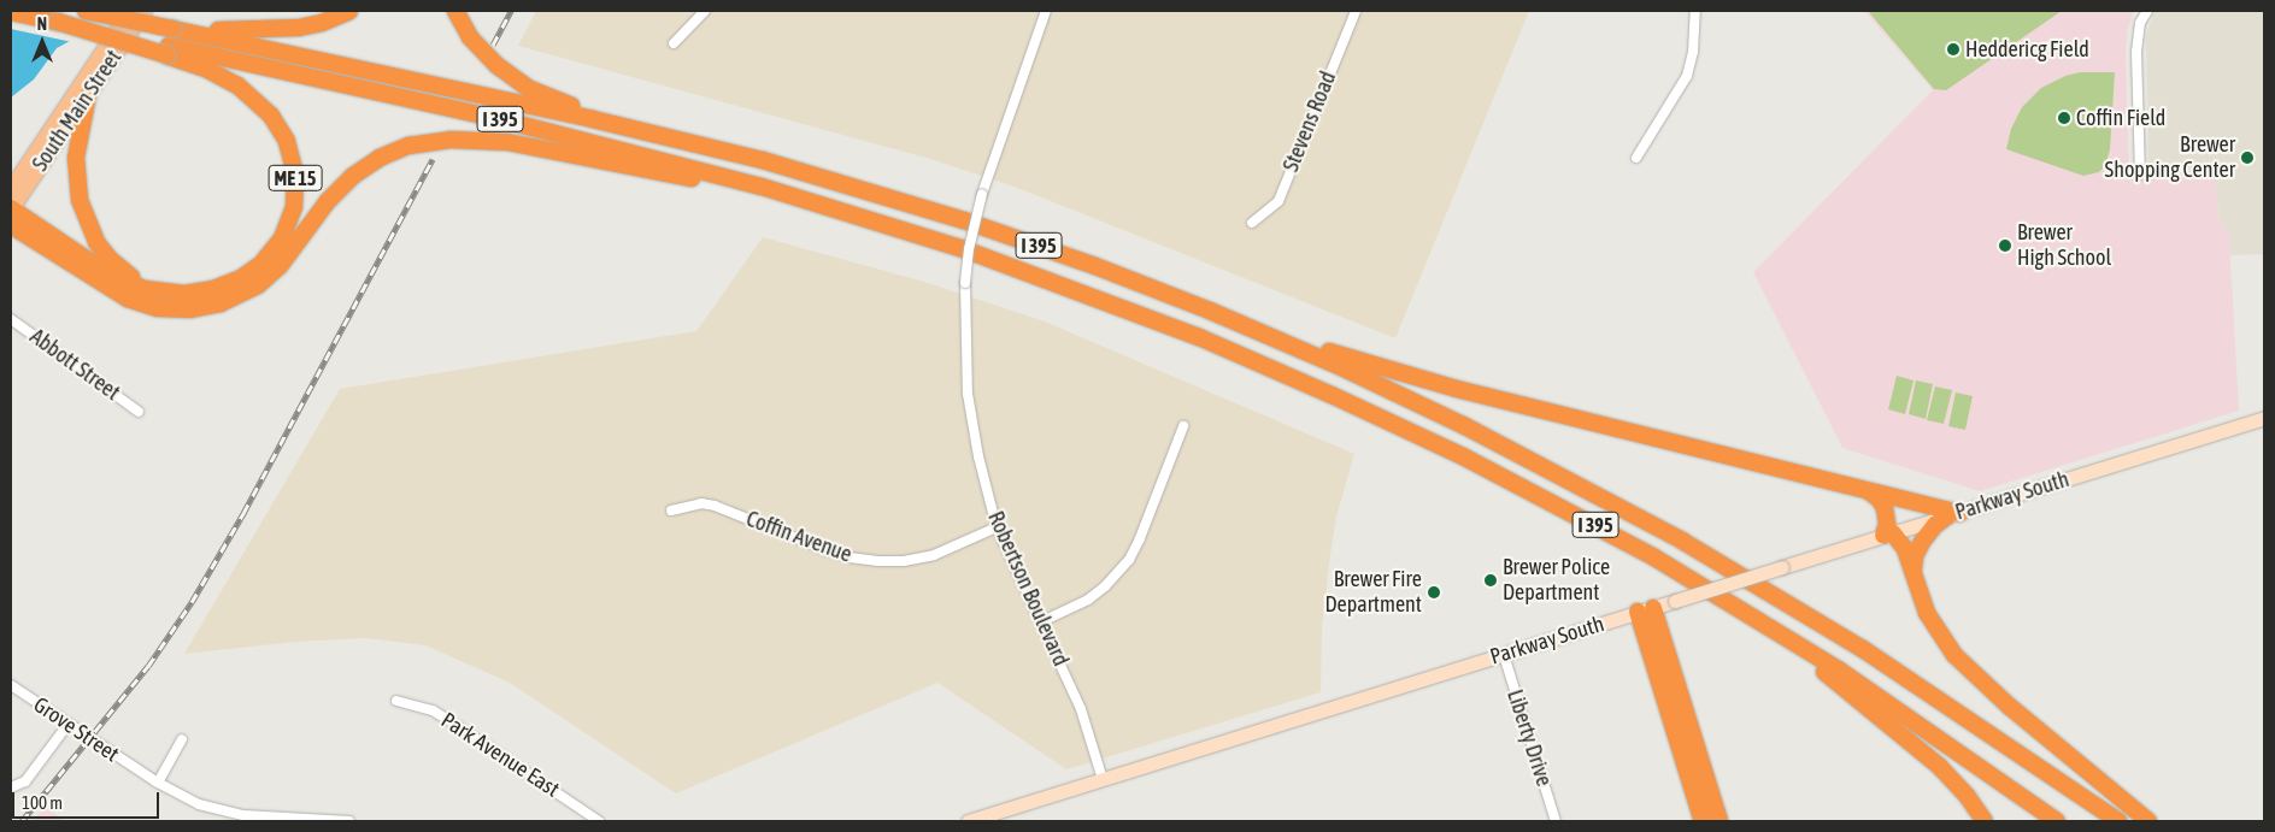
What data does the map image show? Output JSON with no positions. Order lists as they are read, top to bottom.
{
  "streets": {
    "highway": ["I 395", "ME 15"],
    "main road": ["South Main Street", "Parkway South"],
    "street": [
      "Stevens Road",
      "Abbott Street",
      "Coffin Avenue",
      "Robertson Boulevard",
      "Grove Street",
      "Liberty Drive",
      "Park Avenue East"
    ]
  },
  "crossings": [
    ["South Main Street", "ME 15"],
    ["I 395", "ME 15"],
    ["Parkway South", "Robertson Boulevard"],
    ["Parkway South", "Liberty Drive"],
    ["Coffin Avenue", "Robertson Boulevard"]
  ],
  "places": [
    "Heddericg Field",
    "Coffin Field",
    "Brewer Shopping Center",
    "Brewer High School",
    "Brewer Police Department",
    "Brewer Fire Department"
  ],
  "scale_bar": "100 m",
  "north": "top"
}
